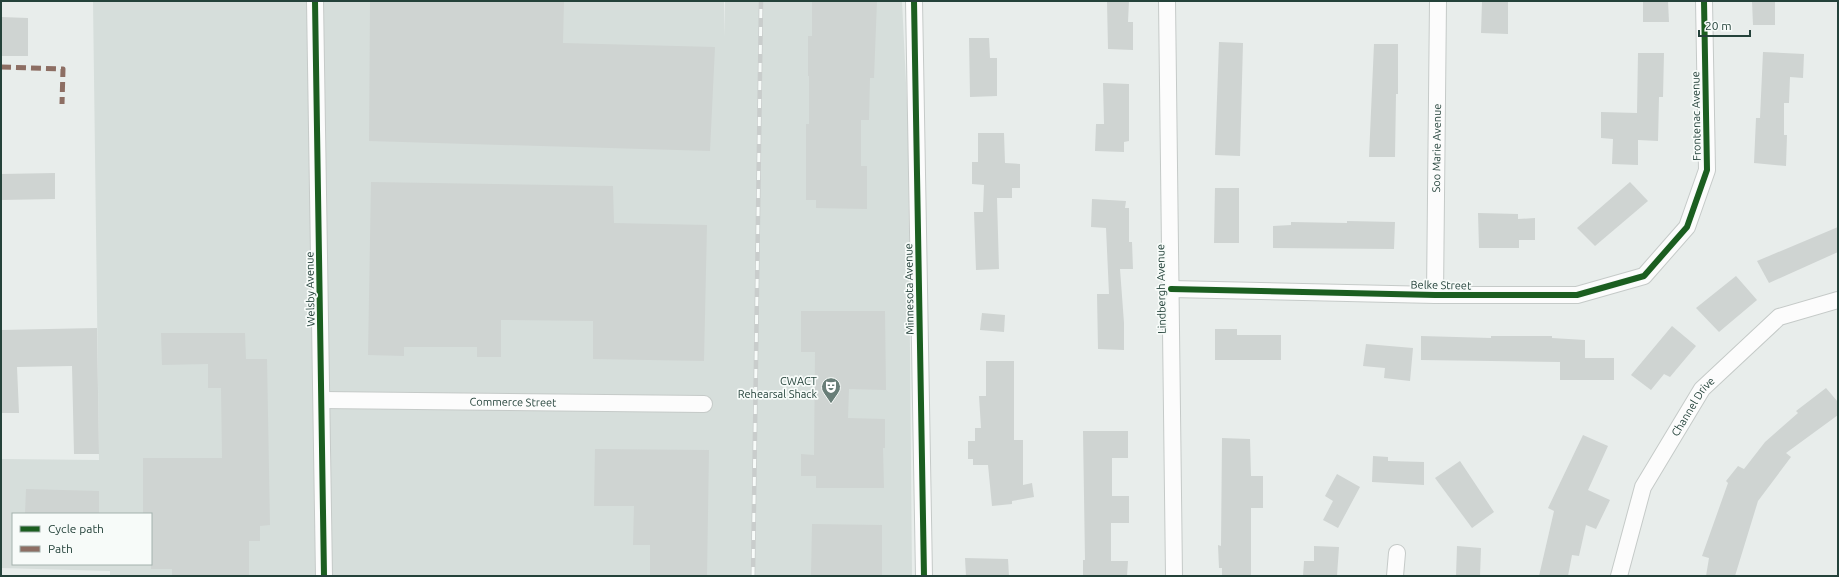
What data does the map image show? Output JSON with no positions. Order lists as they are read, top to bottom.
{
  "streets": {
    "street": [
      "Frontenac Avenue",
      "Soo Marie Avenue",
      "Belke Street",
      "Welsby Avenue",
      "Minnesota Avenue",
      "Lindbergh Avenue",
      "Commerce Street",
      "Channel Drive"
    ]
  },
  "crossings": [
    ["Frontenac Avenue", "Belke Street"],
    ["Soo Marie Avenue", "Belke Street"],
    ["Belke Street", "Lindbergh Avenue"],
    ["Welsby Avenue", "Commerce Street"]
  ],
  "places": {
    "theatre": ["CWACT Rehearsal Shack"]
  },
  "legend": ["Cycle path", "Path"],
  "scale_bar": "20 m"
}
